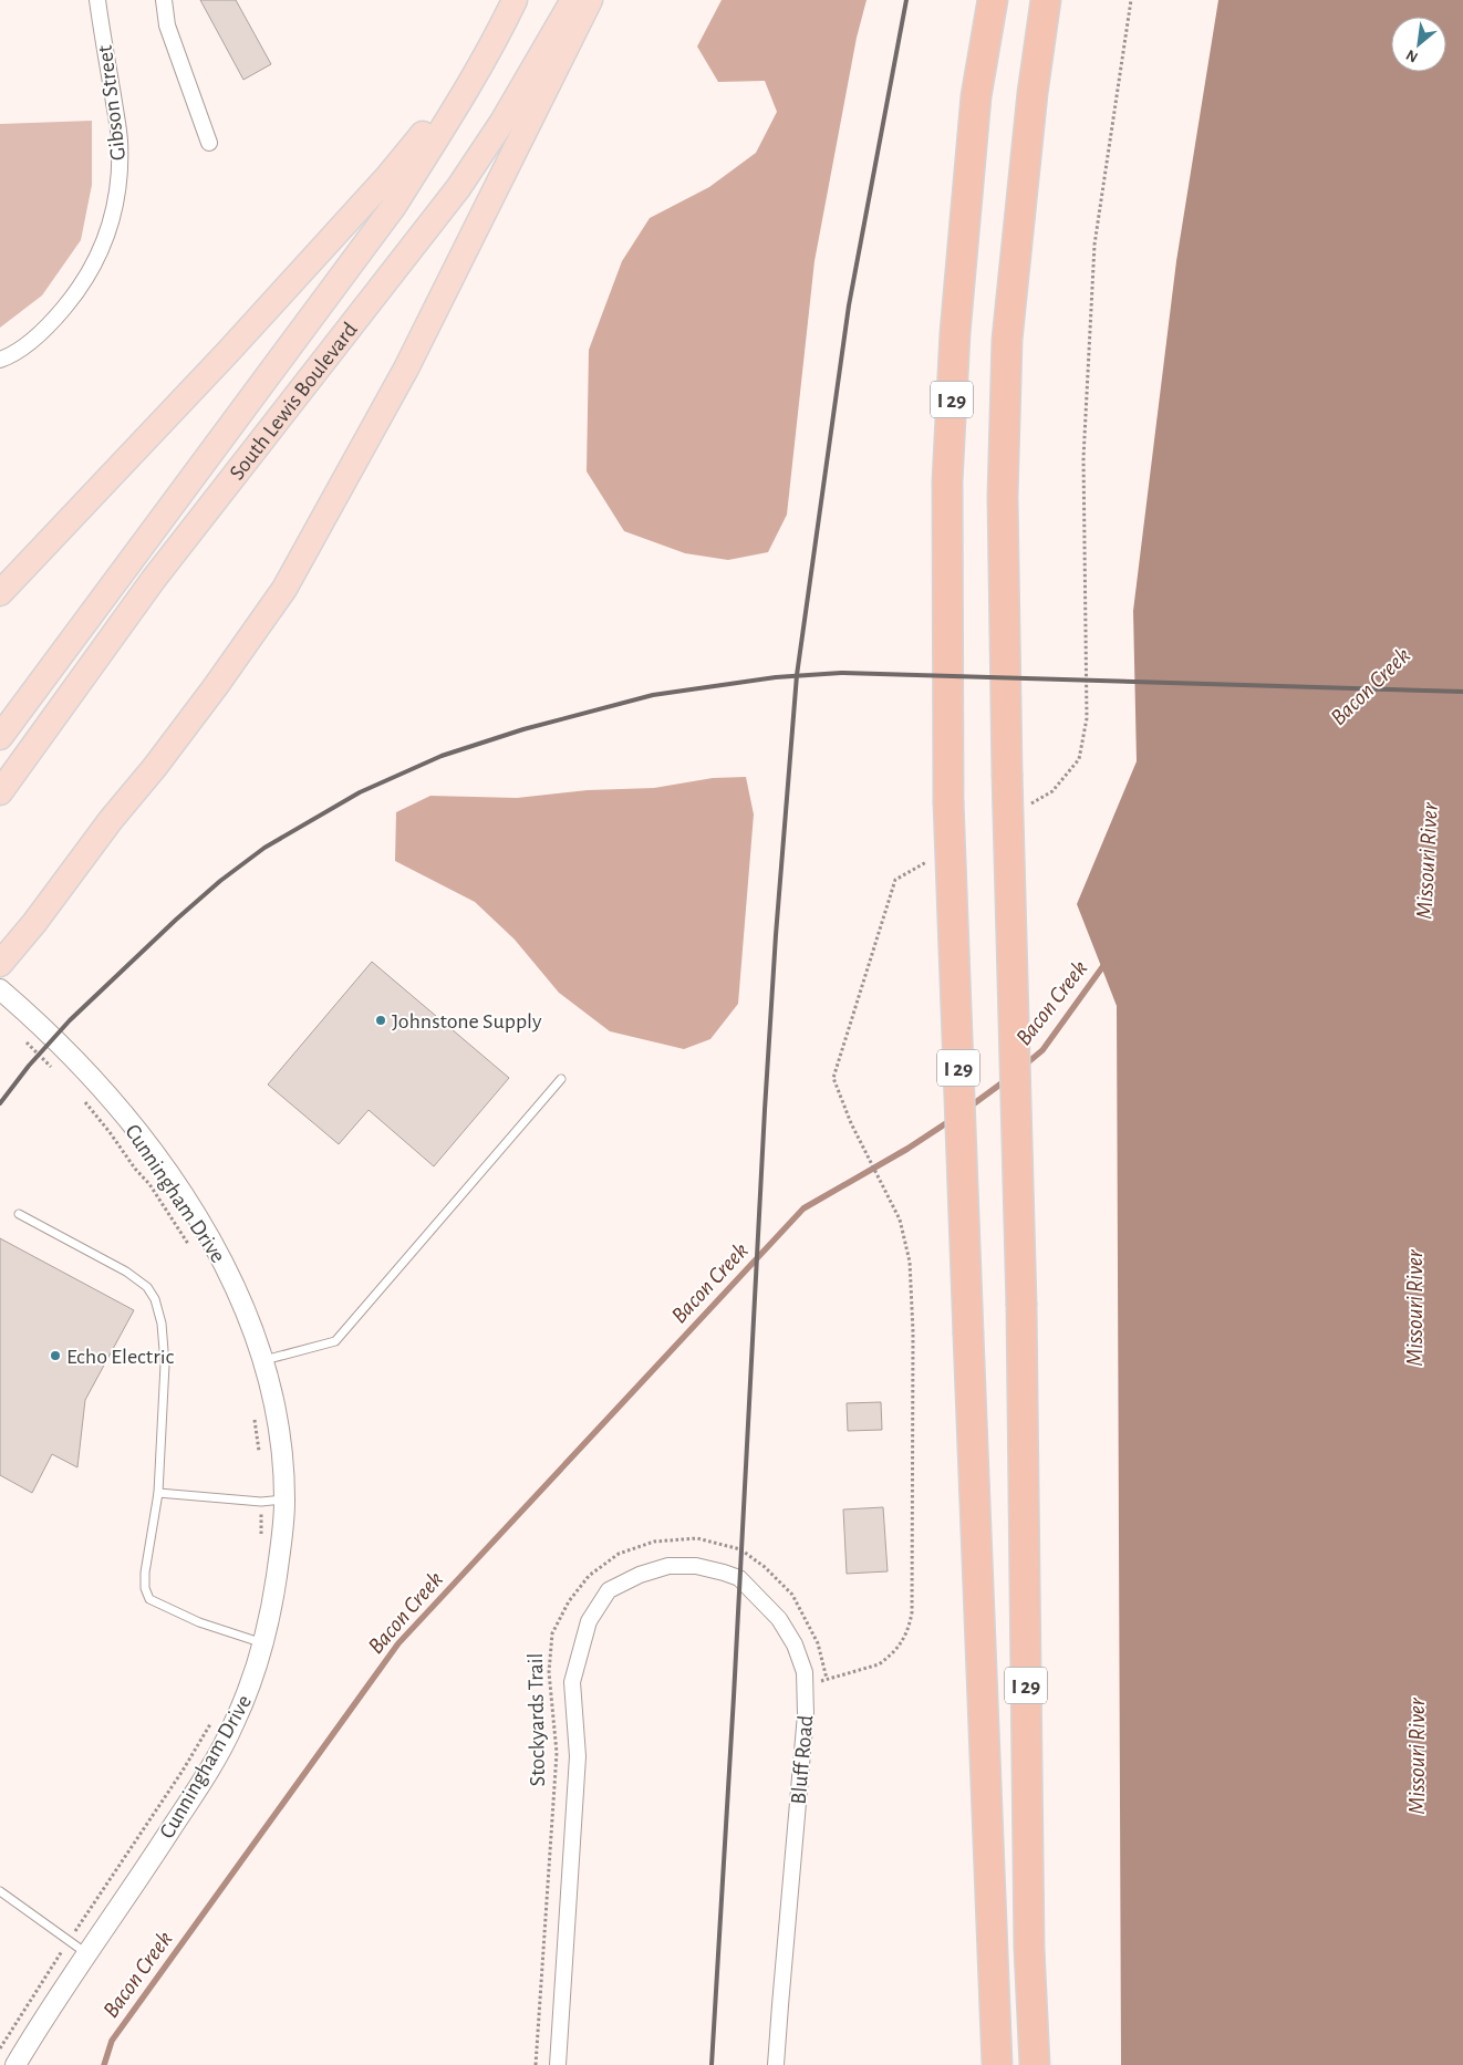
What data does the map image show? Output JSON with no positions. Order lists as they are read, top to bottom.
{
  "streets": {
    "highway": ["I 29"],
    "main road": ["South Lewis Boulevard"],
    "street": ["Gibson Street", "Cunningham Drive", "Bluff Road"],
    "path": ["Stockyards Trail"]
  },
  "water": ["Bacon Creek", "Missouri River"],
  "places": ["Johnstone Supply", "Echo Electric"],
  "north": "bottom left"
}
